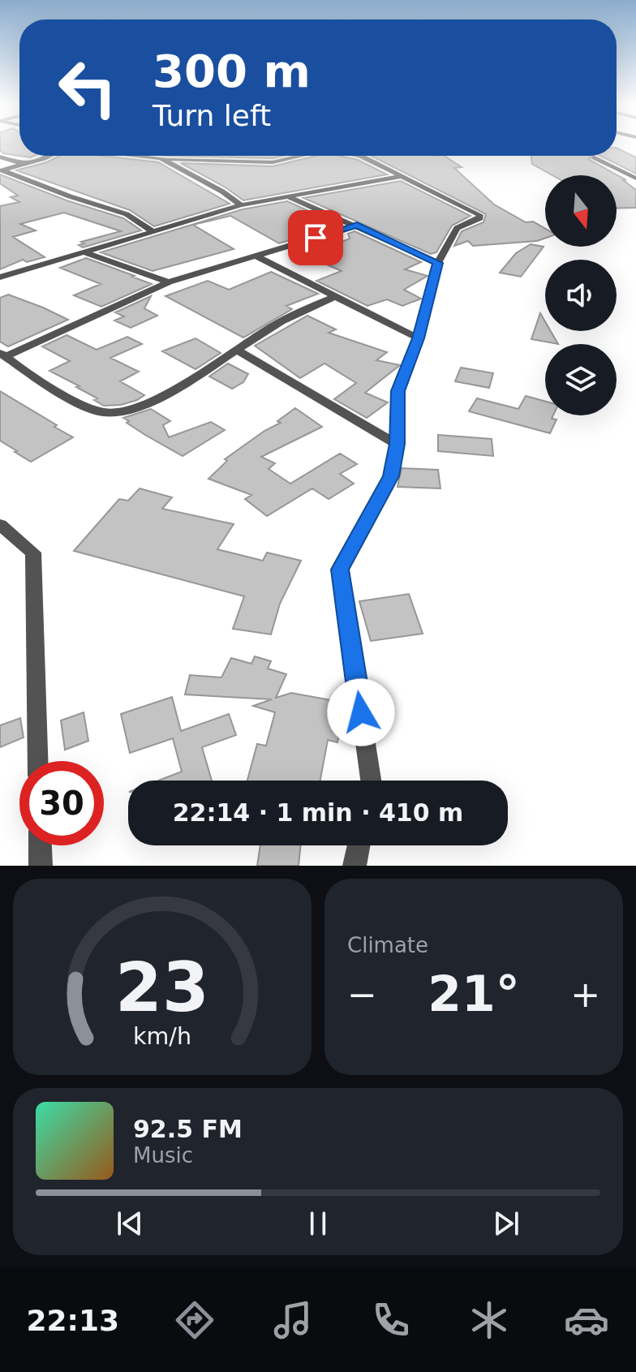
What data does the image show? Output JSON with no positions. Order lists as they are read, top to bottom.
{
  "north": "bottom",
  "page": {
    "turn": ["300 m", "Turn left"],
    "limit": "30",
    "trip": "22:14 · 1 min · 410 m",
    "tile": "Climate",
    "heat": ["−", "21°", "+"],
    "song": ["92.5 FM", "Music"],
    "tabs": "22:13",
    "gauge": ["23", "km/h"]
  }
}
